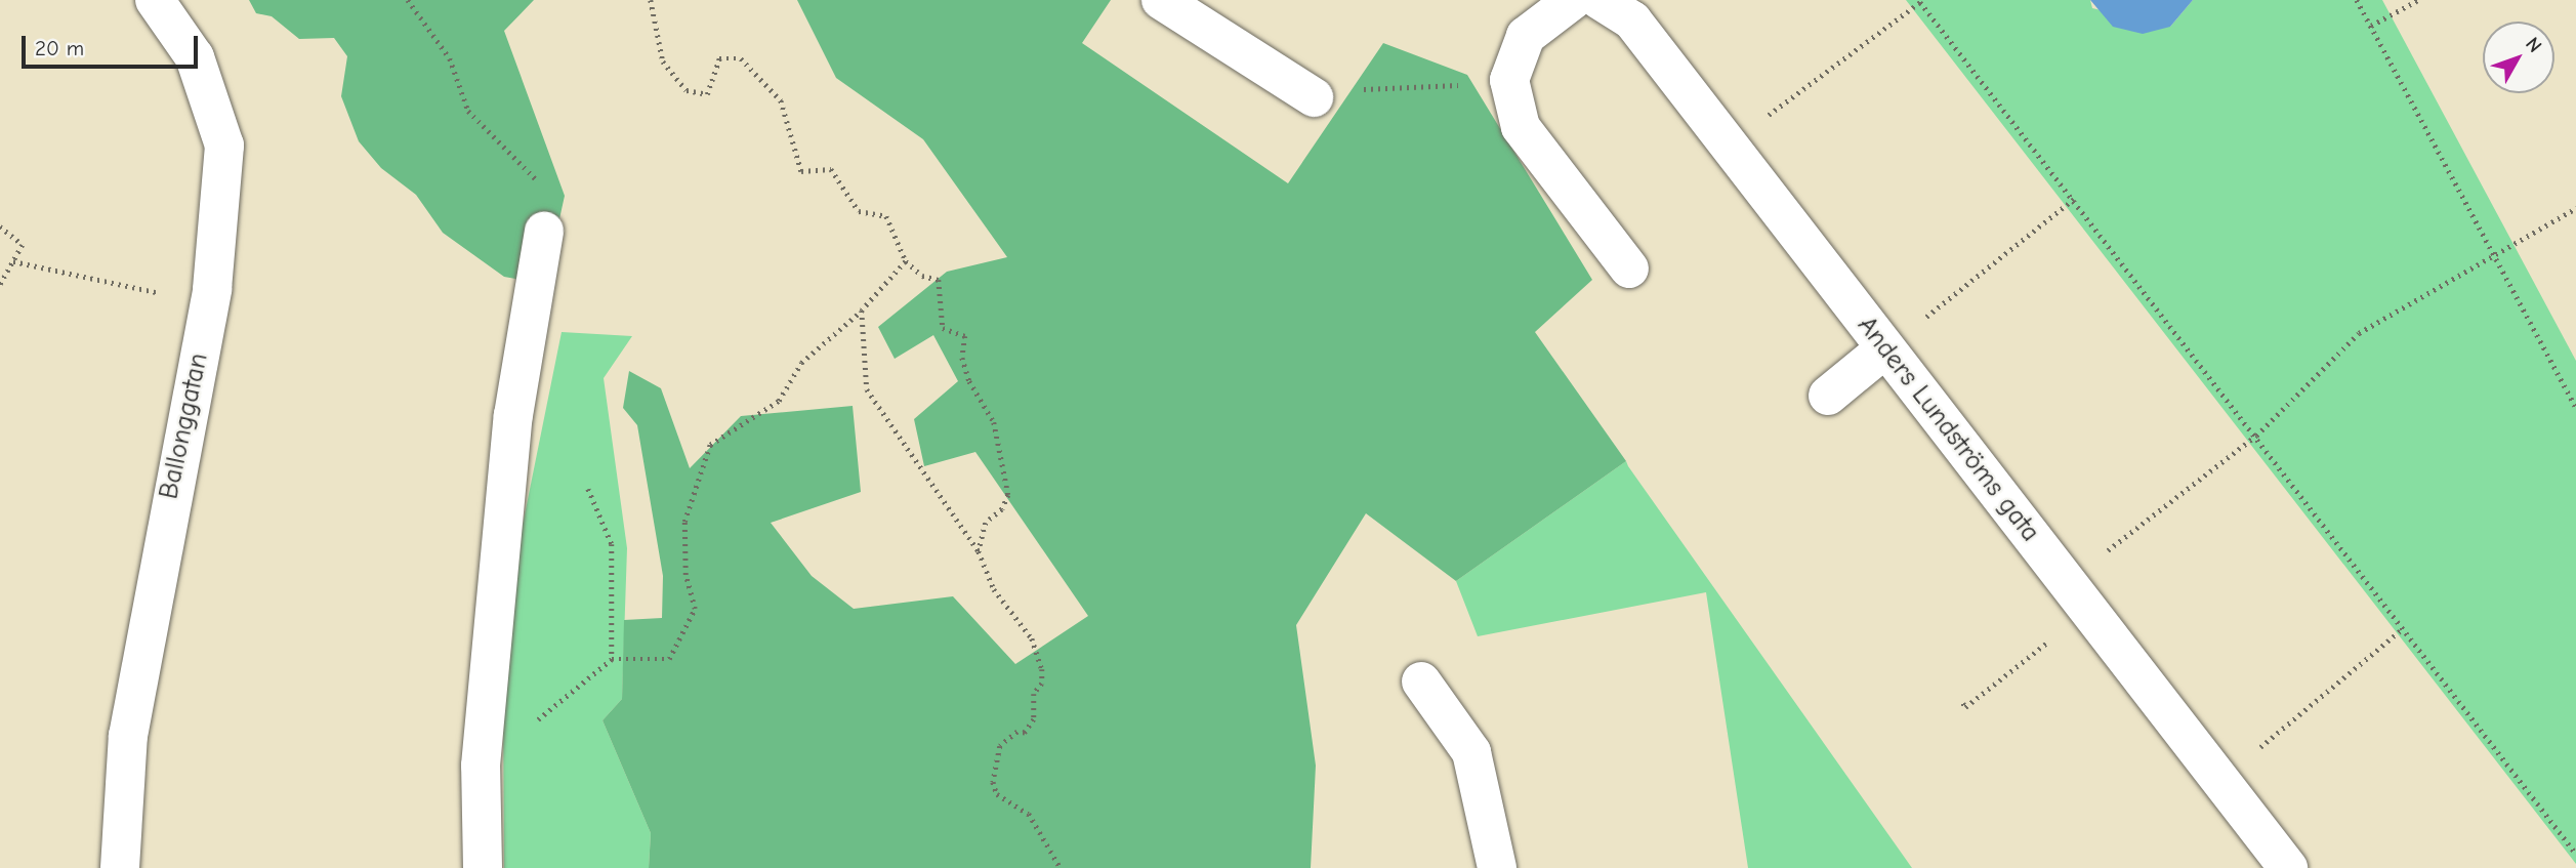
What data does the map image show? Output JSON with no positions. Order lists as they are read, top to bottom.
{
  "streets": {
    "street": ["Ballonggatan", "Anders Lundströms gata"]
  },
  "scale_bar": "20 m",
  "north": "top right"
}
